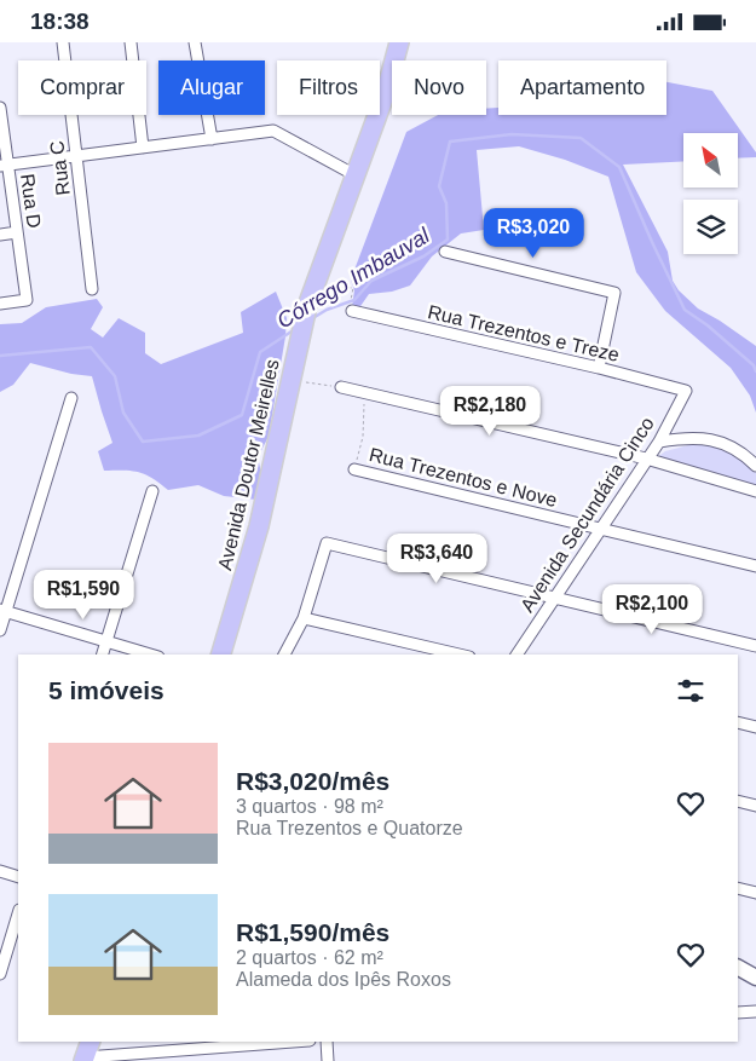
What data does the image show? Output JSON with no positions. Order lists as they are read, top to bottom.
{
  "streets": {
    "main road": ["Avenida Doutor Meirelles"],
    "street": [
      "Rua C",
      "Rua D",
      "Rua Trezentos e Treze",
      "Rua Trezentos e Nove",
      "Avenida Secundária Cinco"
    ]
  },
  "crossings": [
    ["Rua Trezentos e Treze", "Avenida Secundária Cinco"],
    ["Rua Trezentos e Nove", "Avenida Secundária Cinco"]
  ],
  "water": ["Córrego Imbauval"],
  "north": "top left",
  "page": {
    "status": "18:38",
    "chip": [
      "Comprar",
      "Alugar",
      "Filtros",
      "Novo",
      "Apartamento"
    ],
    "price": [
      "R$3,020",
      "R$2,180",
      "R$3,640",
      "R$1,590",
      "R$2,100"
    ],
    "heading": "5 imóveis",
    "list": [
      {
        "name": "R$3,020/mês",
        "note": "3 quartos · 98 m² · Rua Trezentos e Quatorze"
      },
      {
        "name": "R$1,590/mês",
        "note": "2 quartos · 62 m² · Alameda dos Ipês Roxos"
      }
    ]
  }
}
